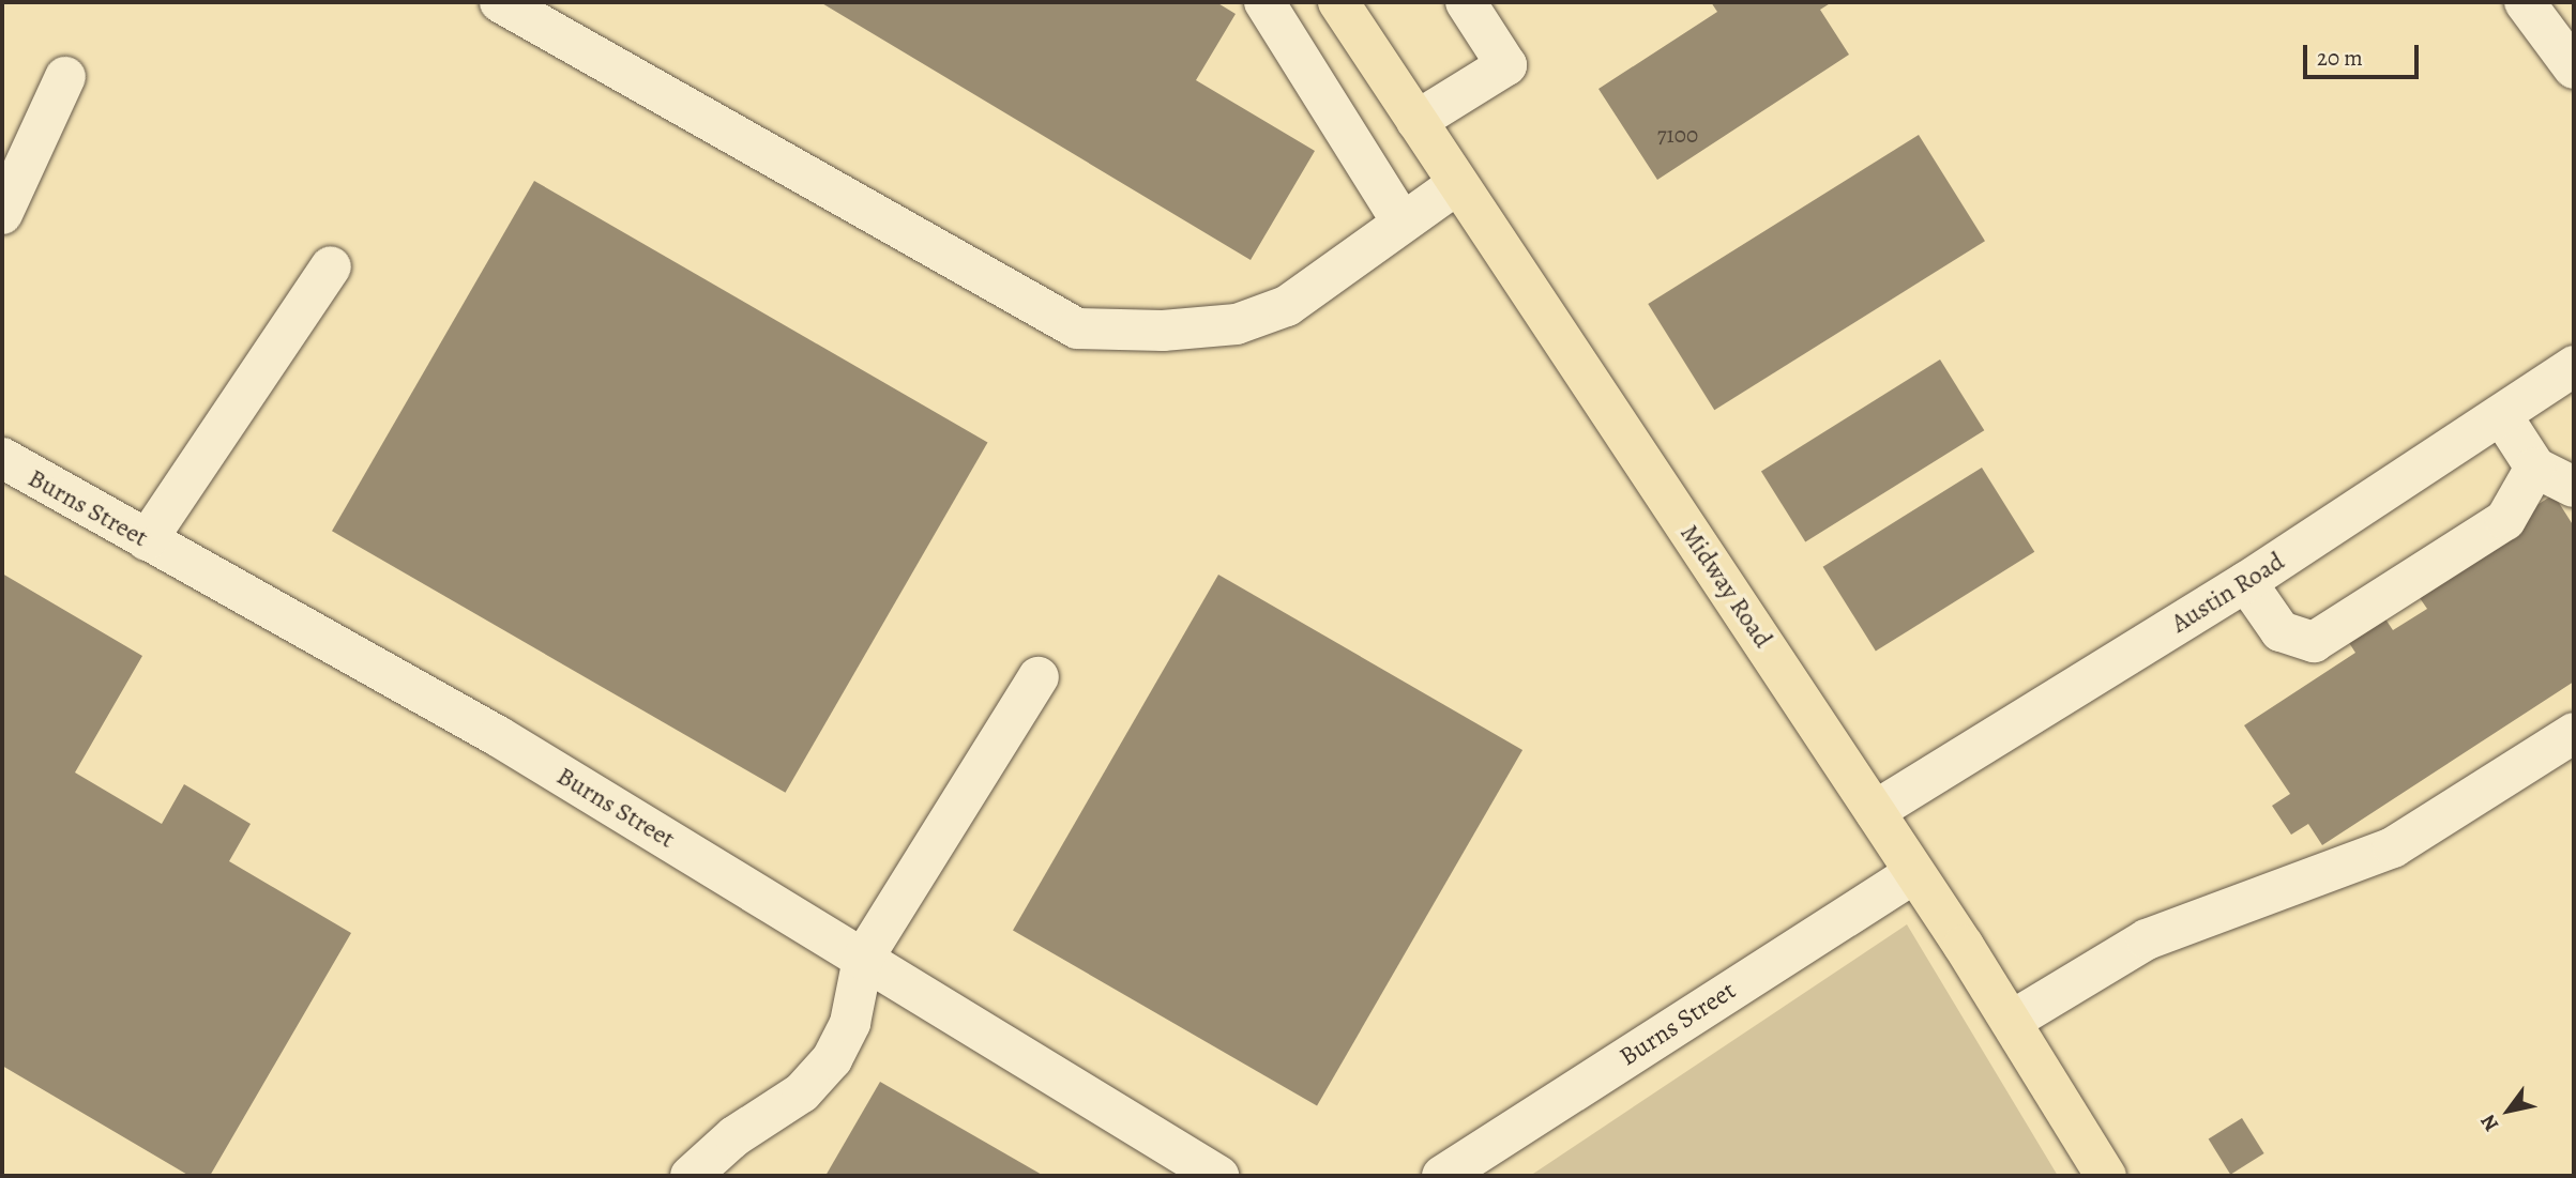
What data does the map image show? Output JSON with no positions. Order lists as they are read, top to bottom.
{
  "streets": {
    "main road": ["Midway Road"],
    "street": ["Burns Street", "Austin Road"]
  },
  "crossings": [
    ["Burns Street", "Midway Road"],
    ["Midway Road", "Austin Road"]
  ],
  "house_numbers": ["7100"],
  "scale_bar": "20 m",
  "north": "bottom left"
}
